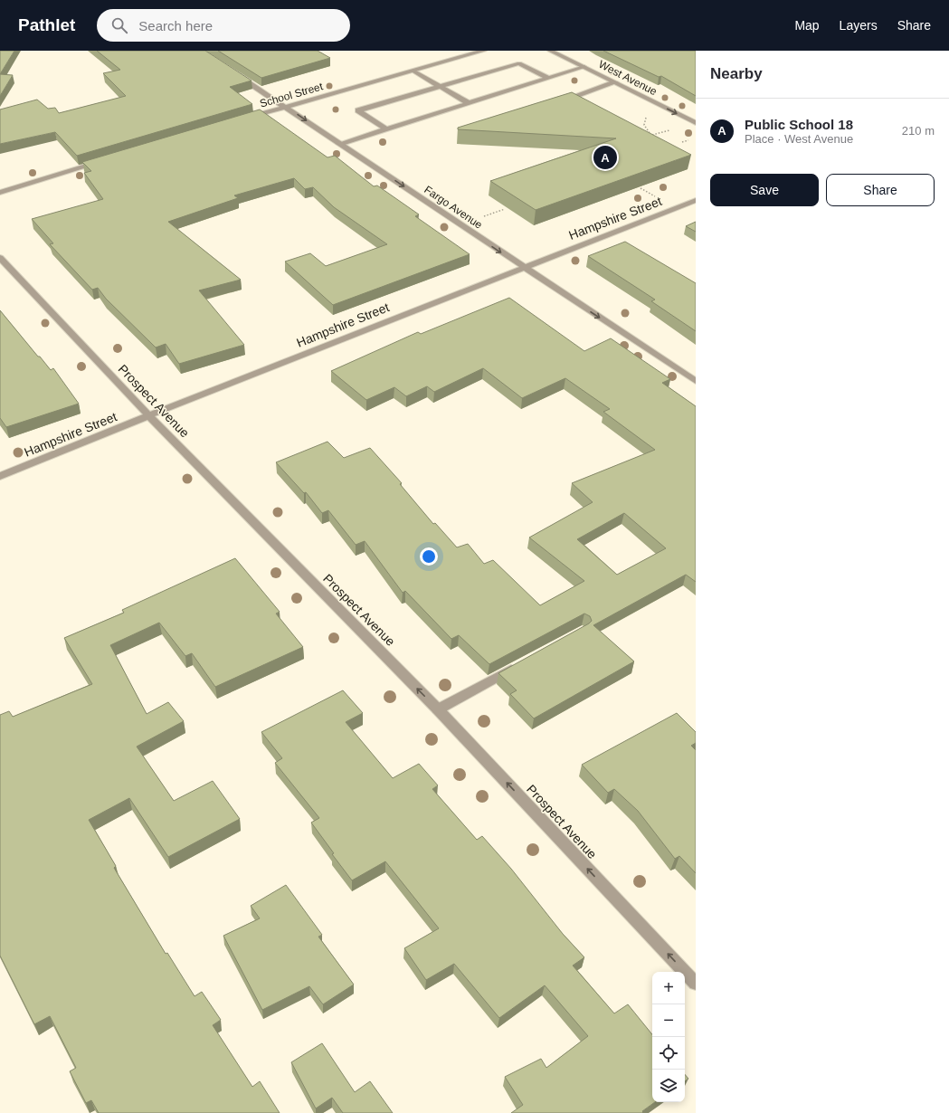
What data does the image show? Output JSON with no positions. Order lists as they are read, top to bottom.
{
  "streets": {
    "street": [
      "West Avenue",
      "School Street",
      "Fargo Avenue",
      "Hampshire Street",
      "Prospect Avenue"
    ]
  },
  "crossings": [
    ["School Street", "Fargo Avenue"],
    ["Fargo Avenue", "Hampshire Street"],
    ["Hampshire Street", "Prospect Avenue"]
  ],
  "one_way": ["West Avenue", "Fargo Avenue", "Prospect Avenue"],
  "page": {
    "header": "Pathlet",
    "search": "Search here",
    "nav": ["Map", "Layers", "Share"],
    "heading": "Nearby",
    "list": [
      {
        "mark": "A",
        "name": "Public School 18",
        "note": "Place · West Avenue",
        "value": "210 m"
      }
    ],
    "pins": "A",
    "buttons": ["Save", "Share"],
    "map_buttons": ["+", "−"]
  }
}
